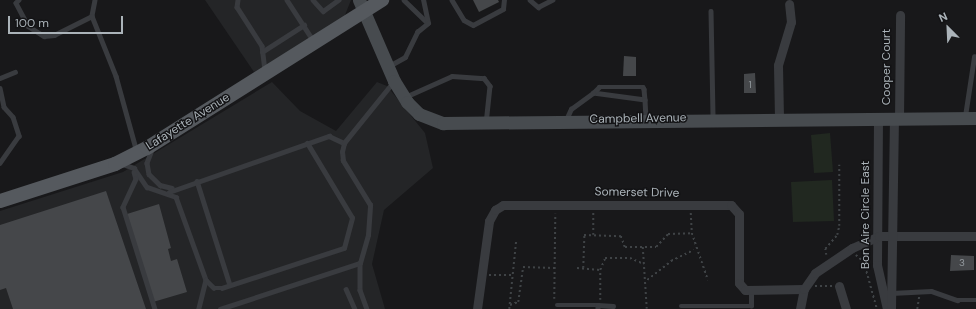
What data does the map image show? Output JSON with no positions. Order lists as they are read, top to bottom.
{
  "streets": {
    "main road": ["Lafayette Avenue"],
    "street": [
      "Cooper Court",
      "Campbell Avenue",
      "Somerset Drive",
      "Bon Aire Circle East"
    ]
  },
  "crossings": [
    ["Cooper Court", "Campbell Avenue"],
    ["Campbell Avenue", "Lafayette Avenue"],
    ["Campbell Avenue", "Bon Aire Circle East"]
  ],
  "house_numbers": ["1", "3"],
  "scale_bar": "100 m",
  "north": "top left"
}
